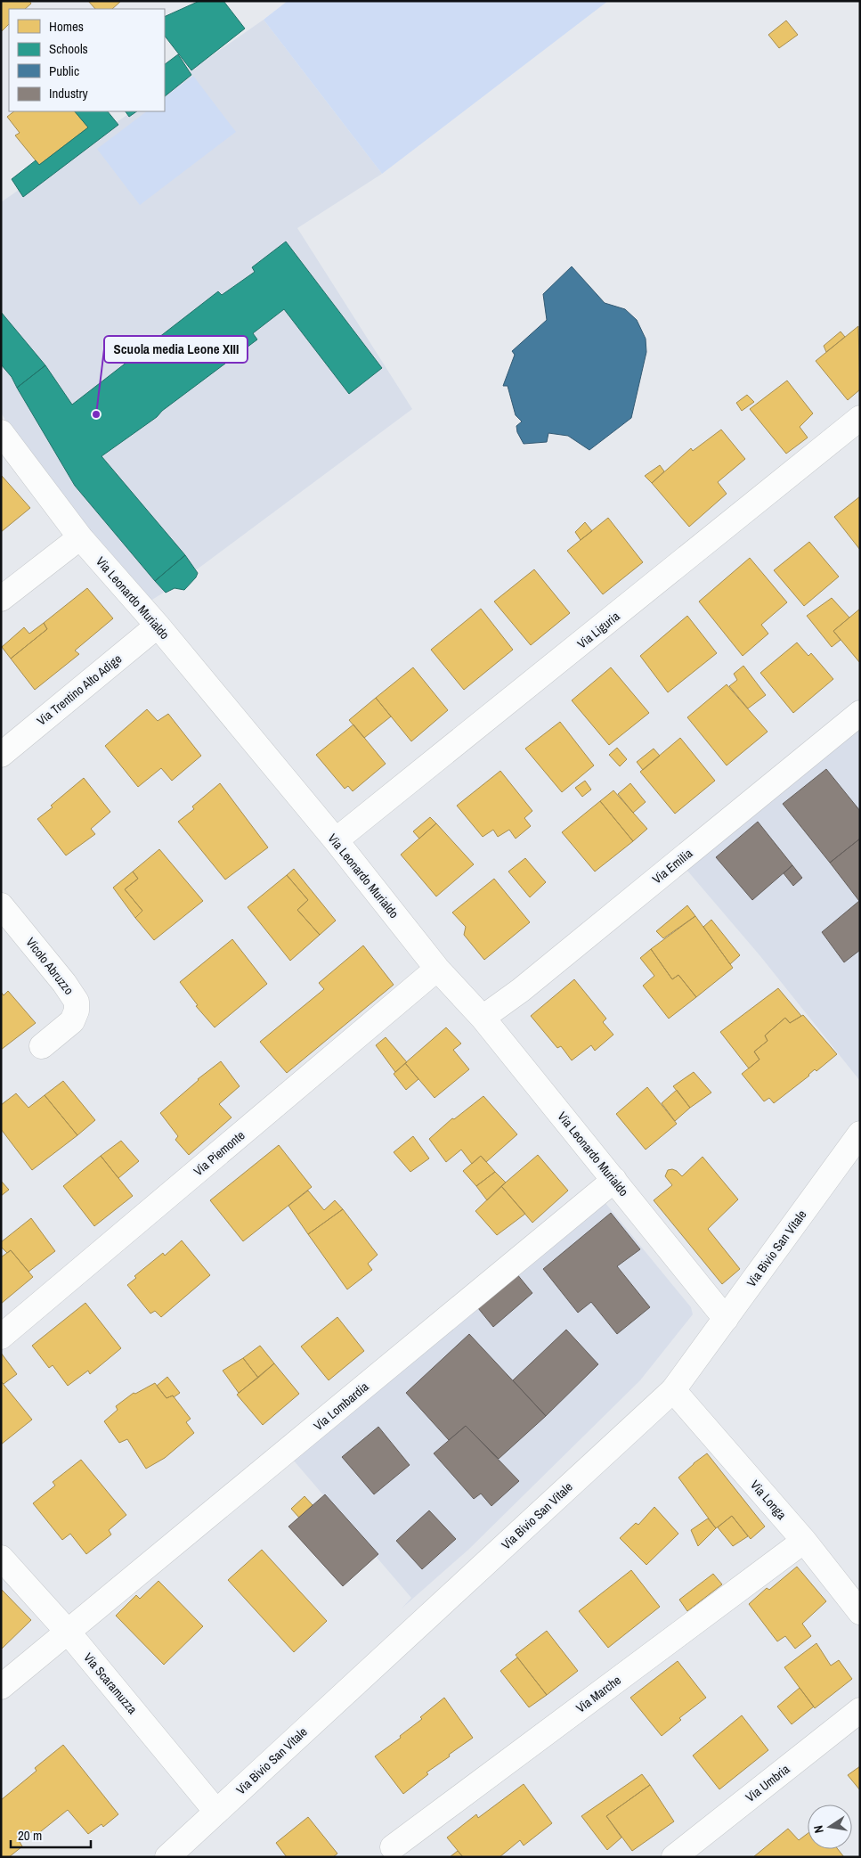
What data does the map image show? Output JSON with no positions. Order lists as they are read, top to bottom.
{
  "streets": {
    "street": [
      "Via Leonardo Murialdo",
      "Via Liguria",
      "Via Trentino Alto Adige",
      "Via Emilia",
      "Vicolo Abruzzo",
      "Via Piemonte",
      "Via Bivio San Vitale",
      "Via Lombardia",
      "Via Longa",
      "Via Scaramuzza",
      "Via Marche",
      "Via Umbria"
    ]
  },
  "crossings": [
    ["Via Leonardo Murialdo", "Via Liguria"],
    ["Via Leonardo Murialdo", "Via Trentino Alto Adige"],
    ["Via Leonardo Murialdo", "Via Emilia"],
    ["Via Leonardo Murialdo", "Via Piemonte"],
    ["Via Leonardo Murialdo", "Via Bivio San Vitale"],
    ["Via Leonardo Murialdo", "Via Lombardia"],
    ["Via Bivio San Vitale", "Via Longa"],
    ["Via Bivio San Vitale", "Via Scaramuzza"],
    ["Via Lombardia", "Via Scaramuzza"],
    ["Via Longa", "Via Marche"]
  ],
  "places": ["Scuola media Leone XIII"],
  "legend": [
    "Homes",
    "Schools",
    "Public",
    "Industry"
  ],
  "scale_bar": "20 m",
  "north": "left"
}
